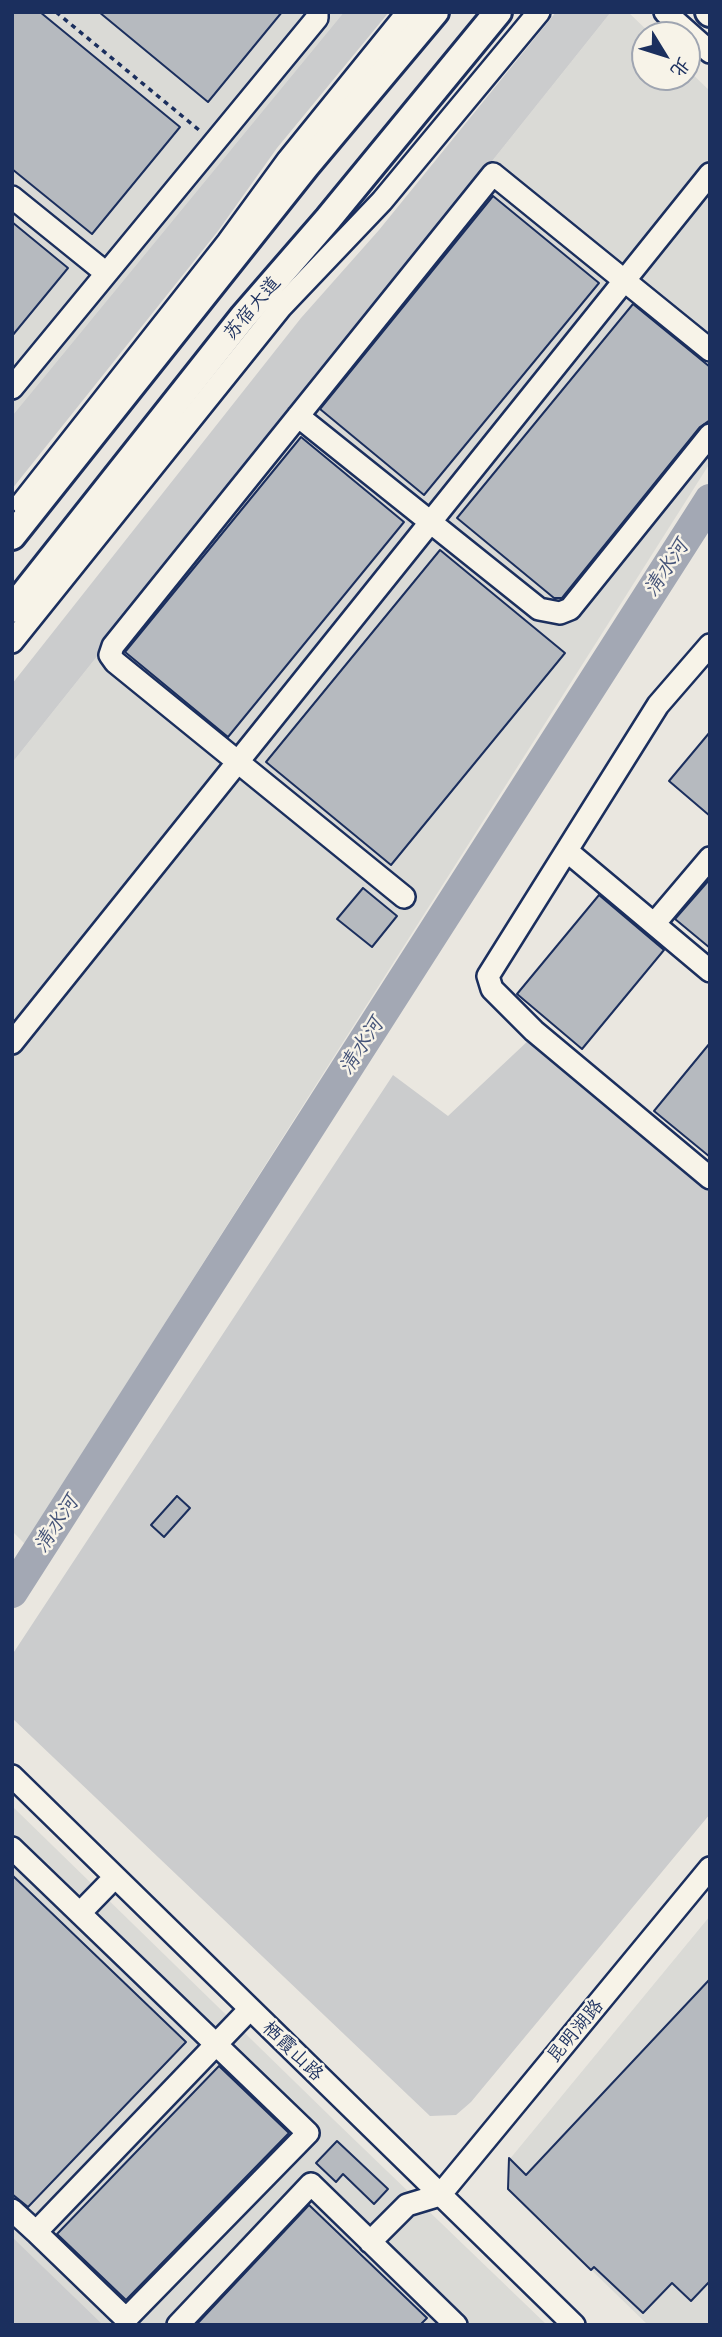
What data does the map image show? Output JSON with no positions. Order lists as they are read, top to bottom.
{
  "streets": {
    "main road": ["苏宿大道"],
    "street": ["昆明湖路", "栖霞山路"]
  },
  "crossings": [
    ["昆明湖路", "栖霞山路"]
  ],
  "water": ["清水河"],
  "north": "bottom right"
}
